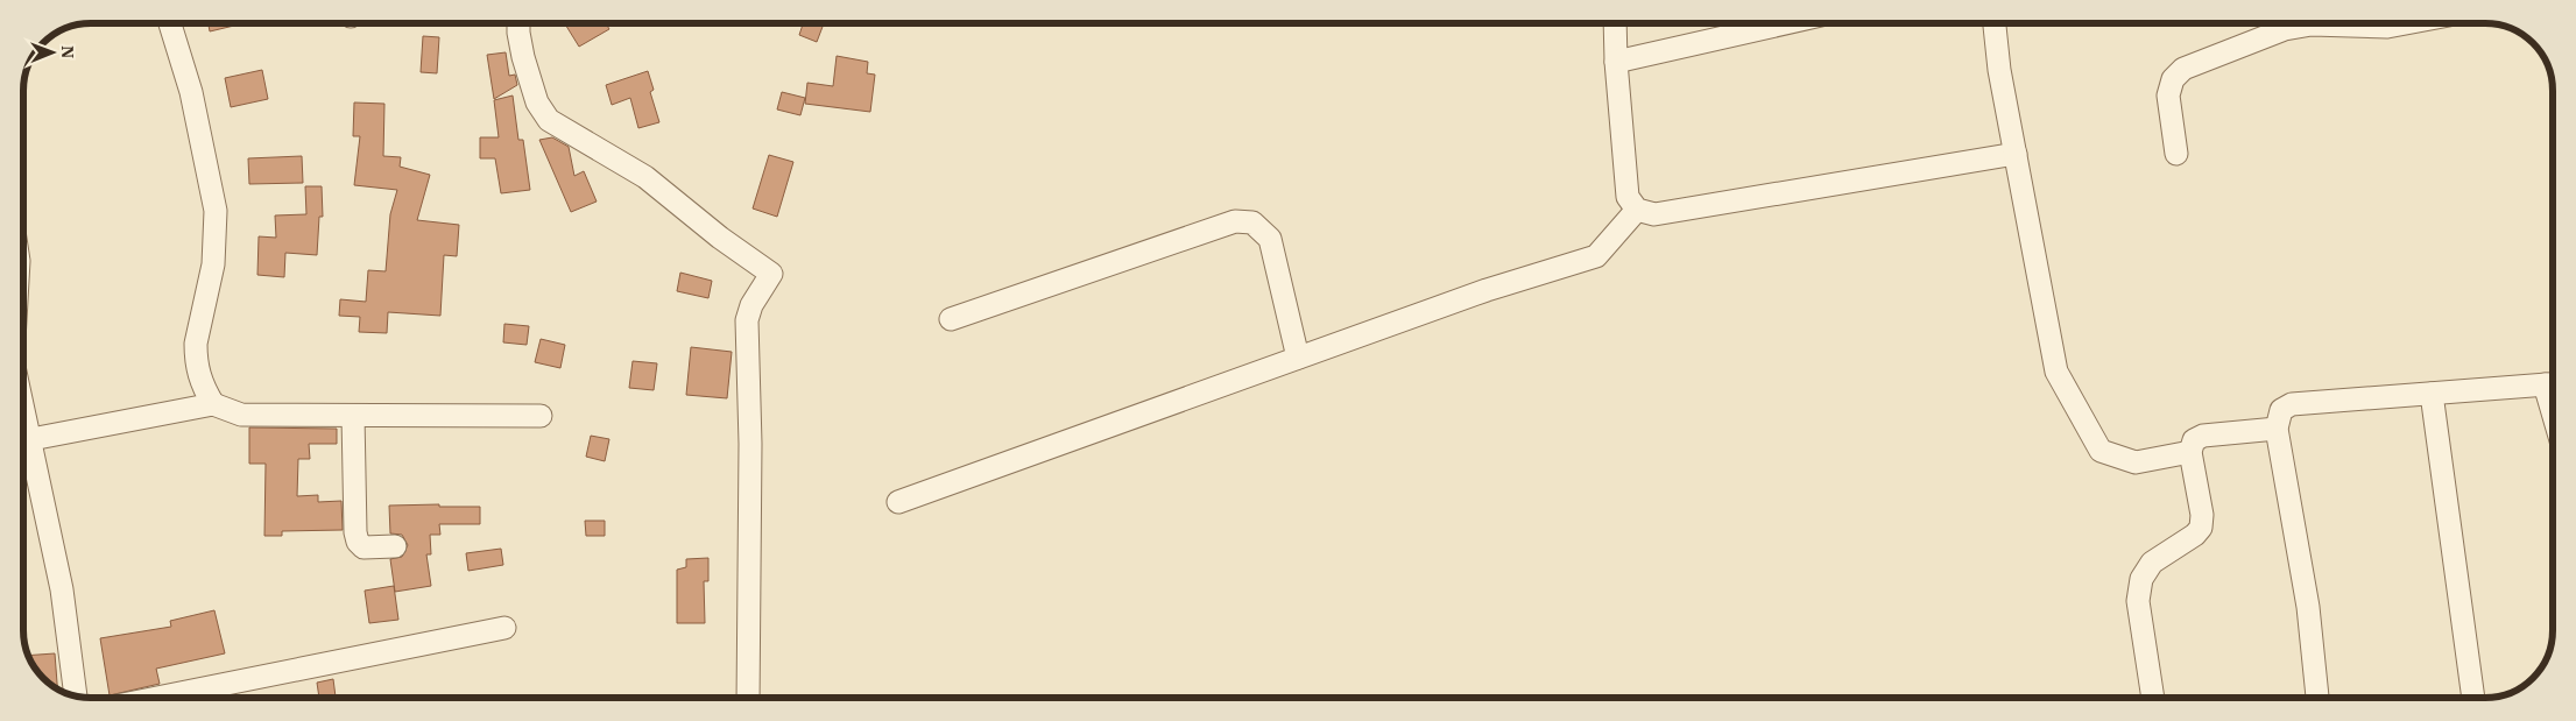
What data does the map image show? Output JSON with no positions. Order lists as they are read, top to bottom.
{
  "north": "right"
}
